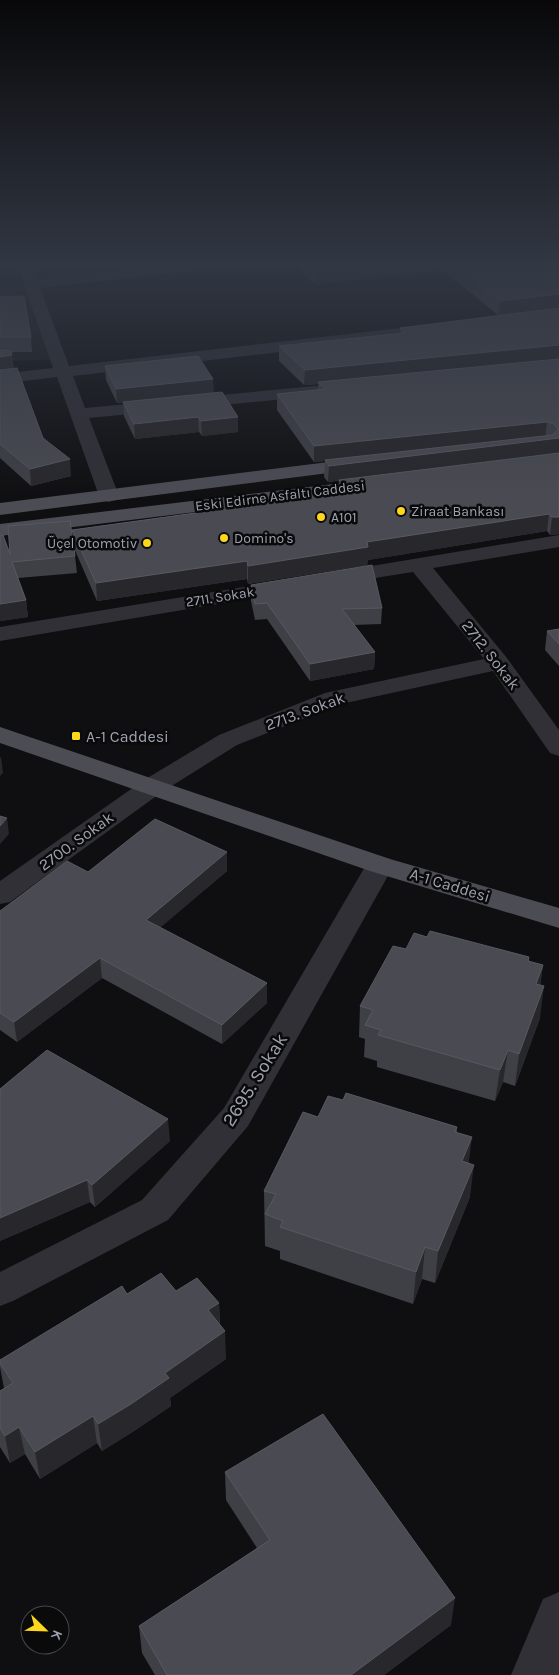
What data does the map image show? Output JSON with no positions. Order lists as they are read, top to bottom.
{
  "streets": {
    "main road": ["Eski Edirne Asfaltı Caddesi", "A-1 Caddesi"],
    "street": [
      "2711. Sokak",
      "2712. Sokak",
      "2713. Sokak",
      "2700. Sokak",
      "2695. Sokak"
    ]
  },
  "crossings": [
    ["2711. Sokak", "2712. Sokak"],
    ["2712. Sokak", "2713. Sokak"],
    ["2713. Sokak", "2700. Sokak"],
    ["2713. Sokak", "A-1 Caddesi"],
    ["2700. Sokak", "A-1 Caddesi"],
    ["A-1 Caddesi", "2695. Sokak"]
  ],
  "places": {
    "other": [
      "Ziraat Bankası",
      "A101",
      "Domino's",
      "Üçel Otomotiv"
    ],
    "transit": ["A-1 Caddesi"]
  },
  "north": "bottom right"
}
